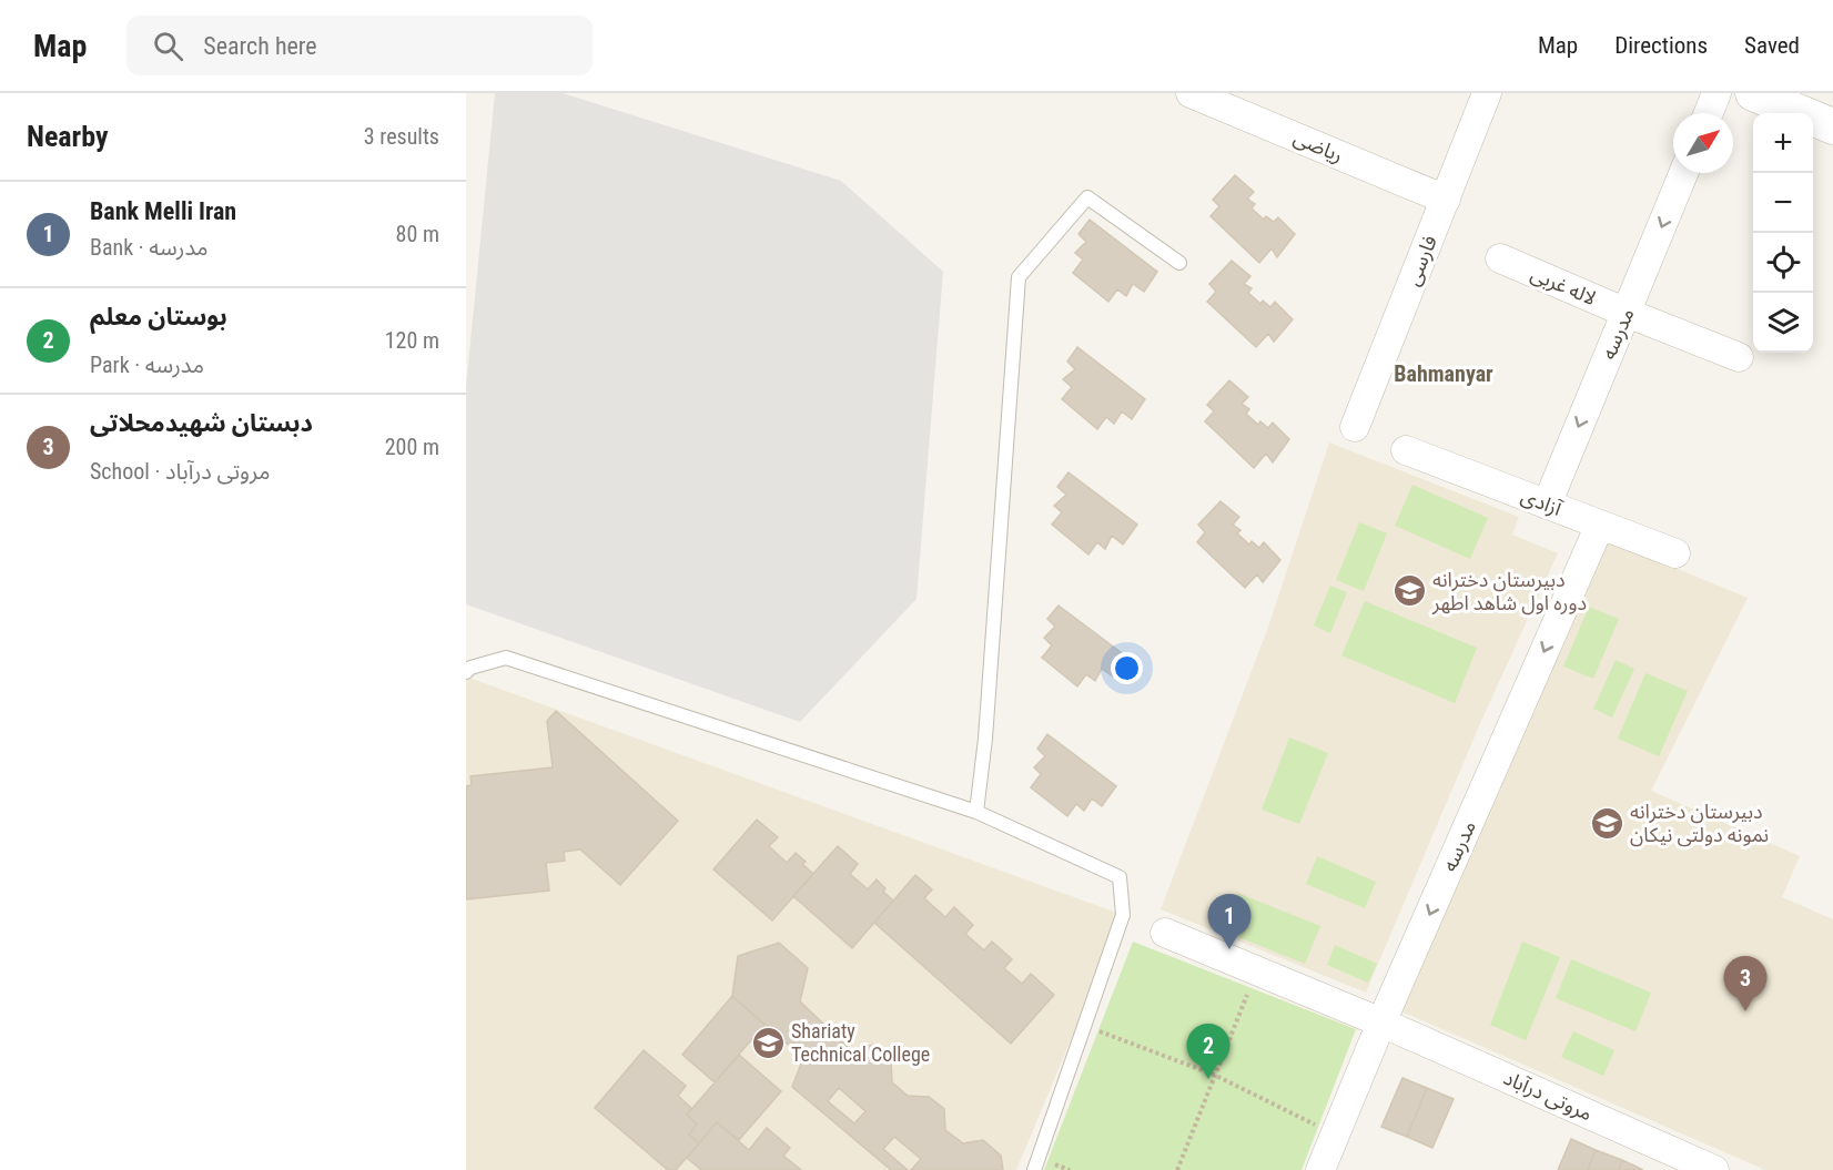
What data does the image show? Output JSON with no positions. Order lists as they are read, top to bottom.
{
  "streets": {
    "street": [
      "ریاضی",
      "فارسی",
      "لاله غربی",
      "مدرسه",
      "آزادی",
      "مروتی درآباد"
    ]
  },
  "crossings": [
    ["ریاضی", "فارسی"],
    ["لاله غربی", "مدرسه"],
    ["مدرسه", "آزادی"],
    ["مدرسه", "مروتی درآباد"]
  ],
  "one_way": ["مدرسه"],
  "districts": ["Bahmanyar"],
  "places": {
    "school or university": ["دبیرستان دخترانه دوره اول شاهد اطهر", "دبيرستان دخترانه نمونه دولتی نيکان", "Shariaty Technical College"]
  },
  "north": "top right",
  "page": {
    "header": "Map",
    "search": "Search here",
    "nav": ["Map", "Directions", "Saved"],
    "heading": ["Nearby", "3 results"],
    "map_buttons": ["+", "−"],
    "list": [
      {
        "mark": "1",
        "name": "Bank Melli Iran",
        "note": "Bank · مدرسه",
        "value": "80 m"
      },
      {
        "mark": "2",
        "name": "بوستان معلم",
        "note": "Park · مدرسه",
        "value": "120 m"
      },
      {
        "mark": "3",
        "name": "دبستان شهیدمحلاتی",
        "note": "School · مروتی درآباد",
        "value": "200 m"
      }
    ],
    "pins": ["1", "3", "2"]
  }
}
